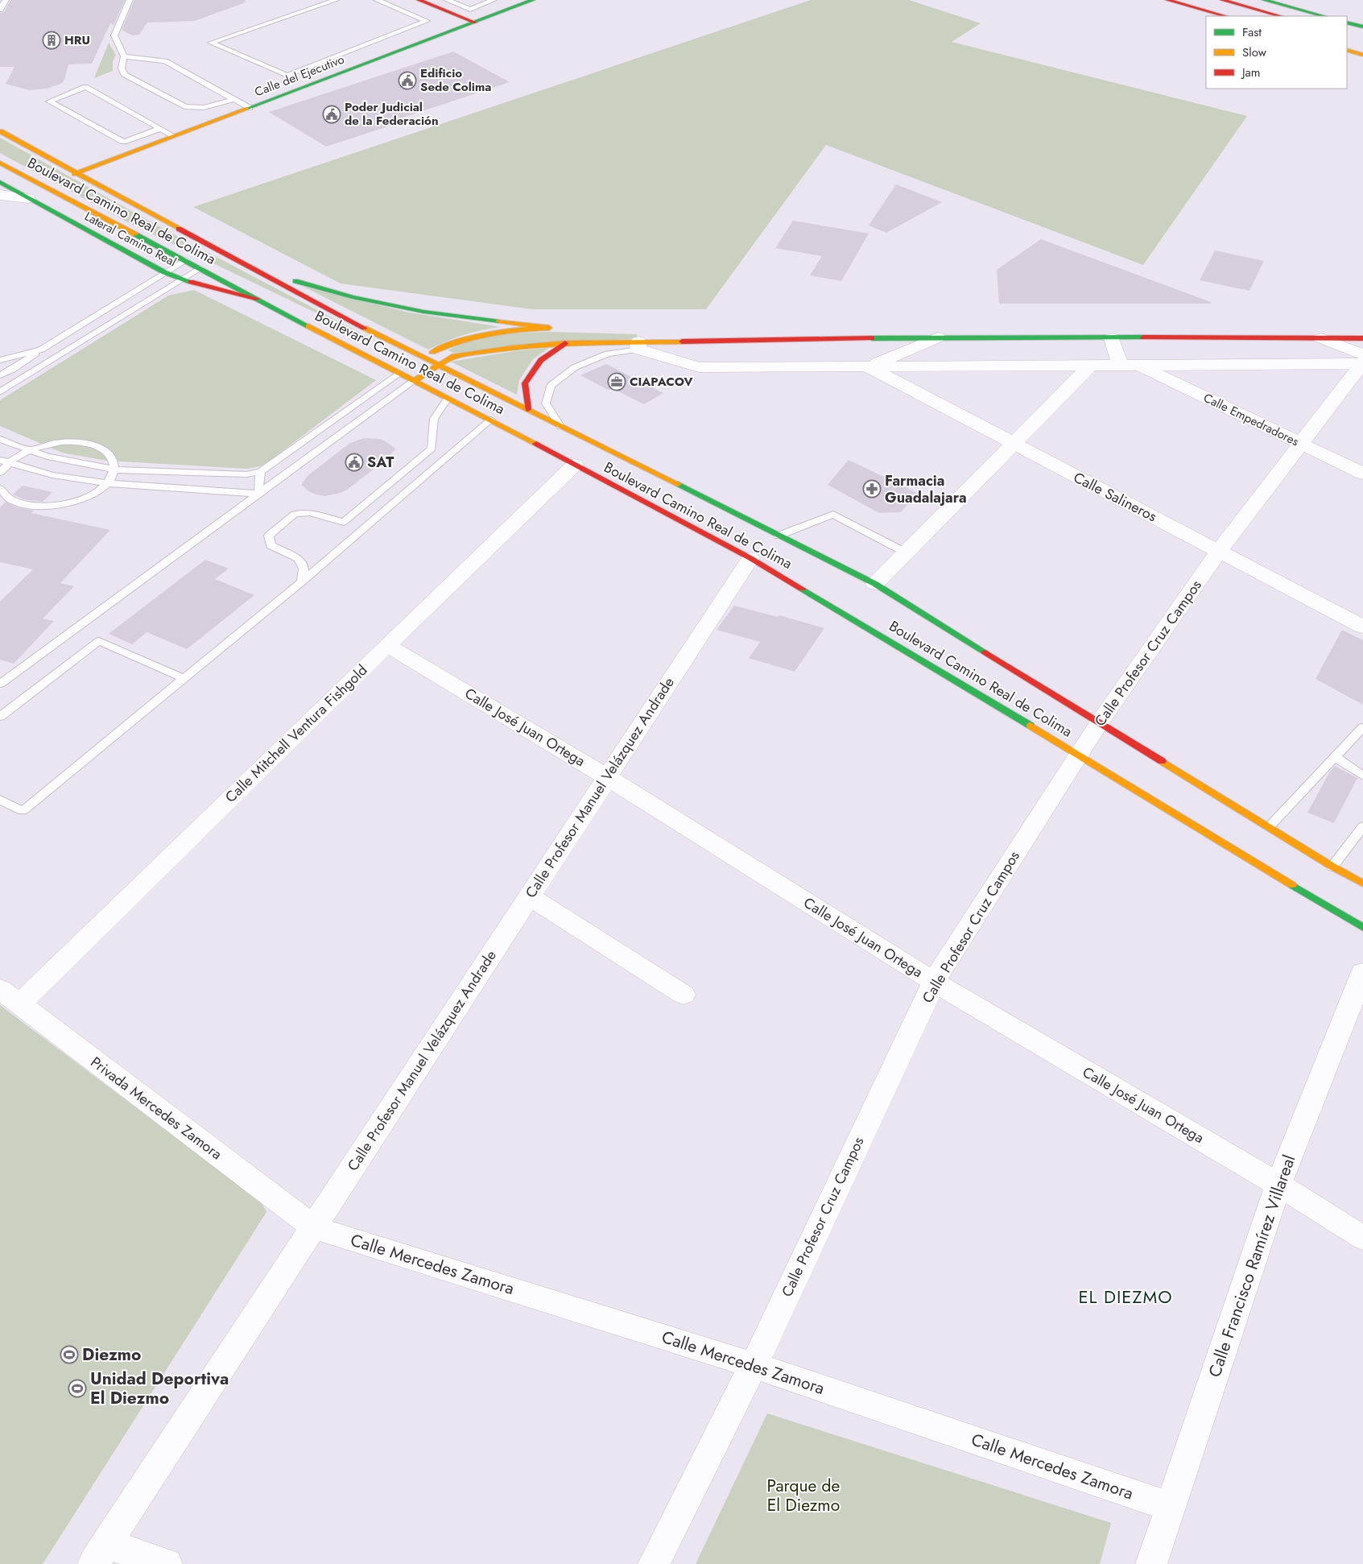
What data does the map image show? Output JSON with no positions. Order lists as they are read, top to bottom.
{
  "streets": {
    "main road": ["Calle del Ejecutivo", "Boulevard Camino Real de Colima", "Lateral Camino Real"],
    "street": [
      "Calle Empedradores",
      "Calle Salineros",
      "Calle Profesor Cruz Campos",
      "Calle José Juan Ortega",
      "Calle Mitchell Ventura Fishgold",
      "Calle Profesor Manuel Velázquez Andrade",
      "Privada Mercedes Zamora",
      "Calle Mercedes Zamora",
      "Calle Francisco Ramírez Villareal"
    ]
  },
  "crossings": [
    ["Calle del Ejecutivo", "Boulevard Camino Real de Colima"],
    ["Boulevard Camino Real de Colima", "Lateral Camino Real"],
    ["Boulevard Camino Real de Colima", "Calle Profesor Cruz Campos"],
    ["Boulevard Camino Real de Colima", "Calle Mitchell Ventura Fishgold"],
    ["Boulevard Camino Real de Colima", "Calle Profesor Manuel Velázquez Andrade"],
    ["Calle Empedradores", "Calle Profesor Cruz Campos"],
    ["Calle Salineros", "Calle Profesor Cruz Campos"],
    ["Calle Profesor Cruz Campos", "Calle José Juan Ortega"],
    ["Calle Profesor Cruz Campos", "Calle Mercedes Zamora"],
    ["Calle José Juan Ortega", "Calle Mitchell Ventura Fishgold"],
    ["Calle José Juan Ortega", "Calle Profesor Manuel Velázquez Andrade"],
    ["Calle José Juan Ortega", "Calle Francisco Ramírez Villareal"],
    ["Calle Mitchell Ventura Fishgold", "Privada Mercedes Zamora"],
    ["Calle Profesor Manuel Velázquez Andrade", "Privada Mercedes Zamora"],
    ["Calle Profesor Manuel Velázquez Andrade", "Calle Mercedes Zamora"],
    ["Privada Mercedes Zamora", "Calle Mercedes Zamora"],
    ["Calle Mercedes Zamora", "Calle Francisco Ramírez Villareal"]
  ],
  "districts": ["EL DIEZMO"],
  "parks": ["Parque de El Diezmo"],
  "places": {
    "building": ["HRU"],
    "public building": ["Edificio Sede Colima", "Poder Judicial de la Federación", "SAT"],
    "office": ["CIAPACOV"],
    "pharmacy": ["Farmacia Guadalajara"],
    "sports": ["Diezmo", "Unidad Deportiva El Diezmo"]
  },
  "legend": ["Fast", "Slow", "Jam"]
}
